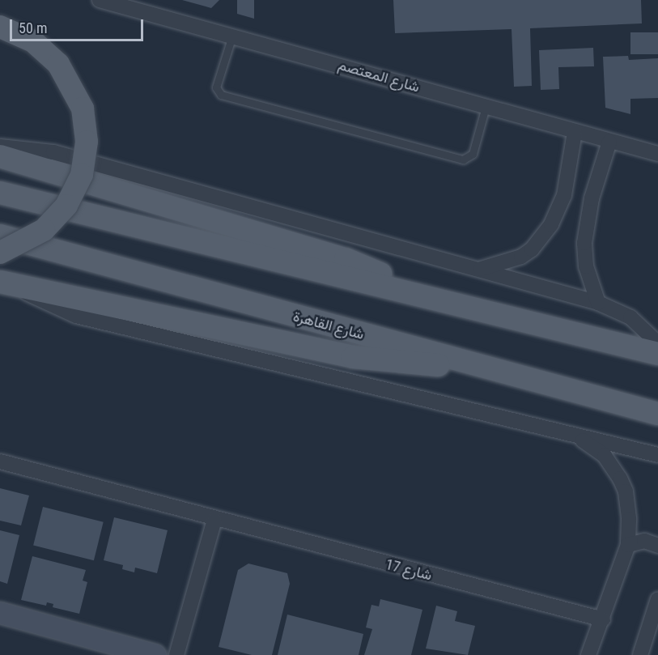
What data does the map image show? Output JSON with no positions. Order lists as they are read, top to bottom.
{
  "streets": {
    "main road": ["شارع القاهرة"],
    "street": ["شارع المعتصم", "شارع 17"]
  },
  "scale_bar": "50 m"
}
